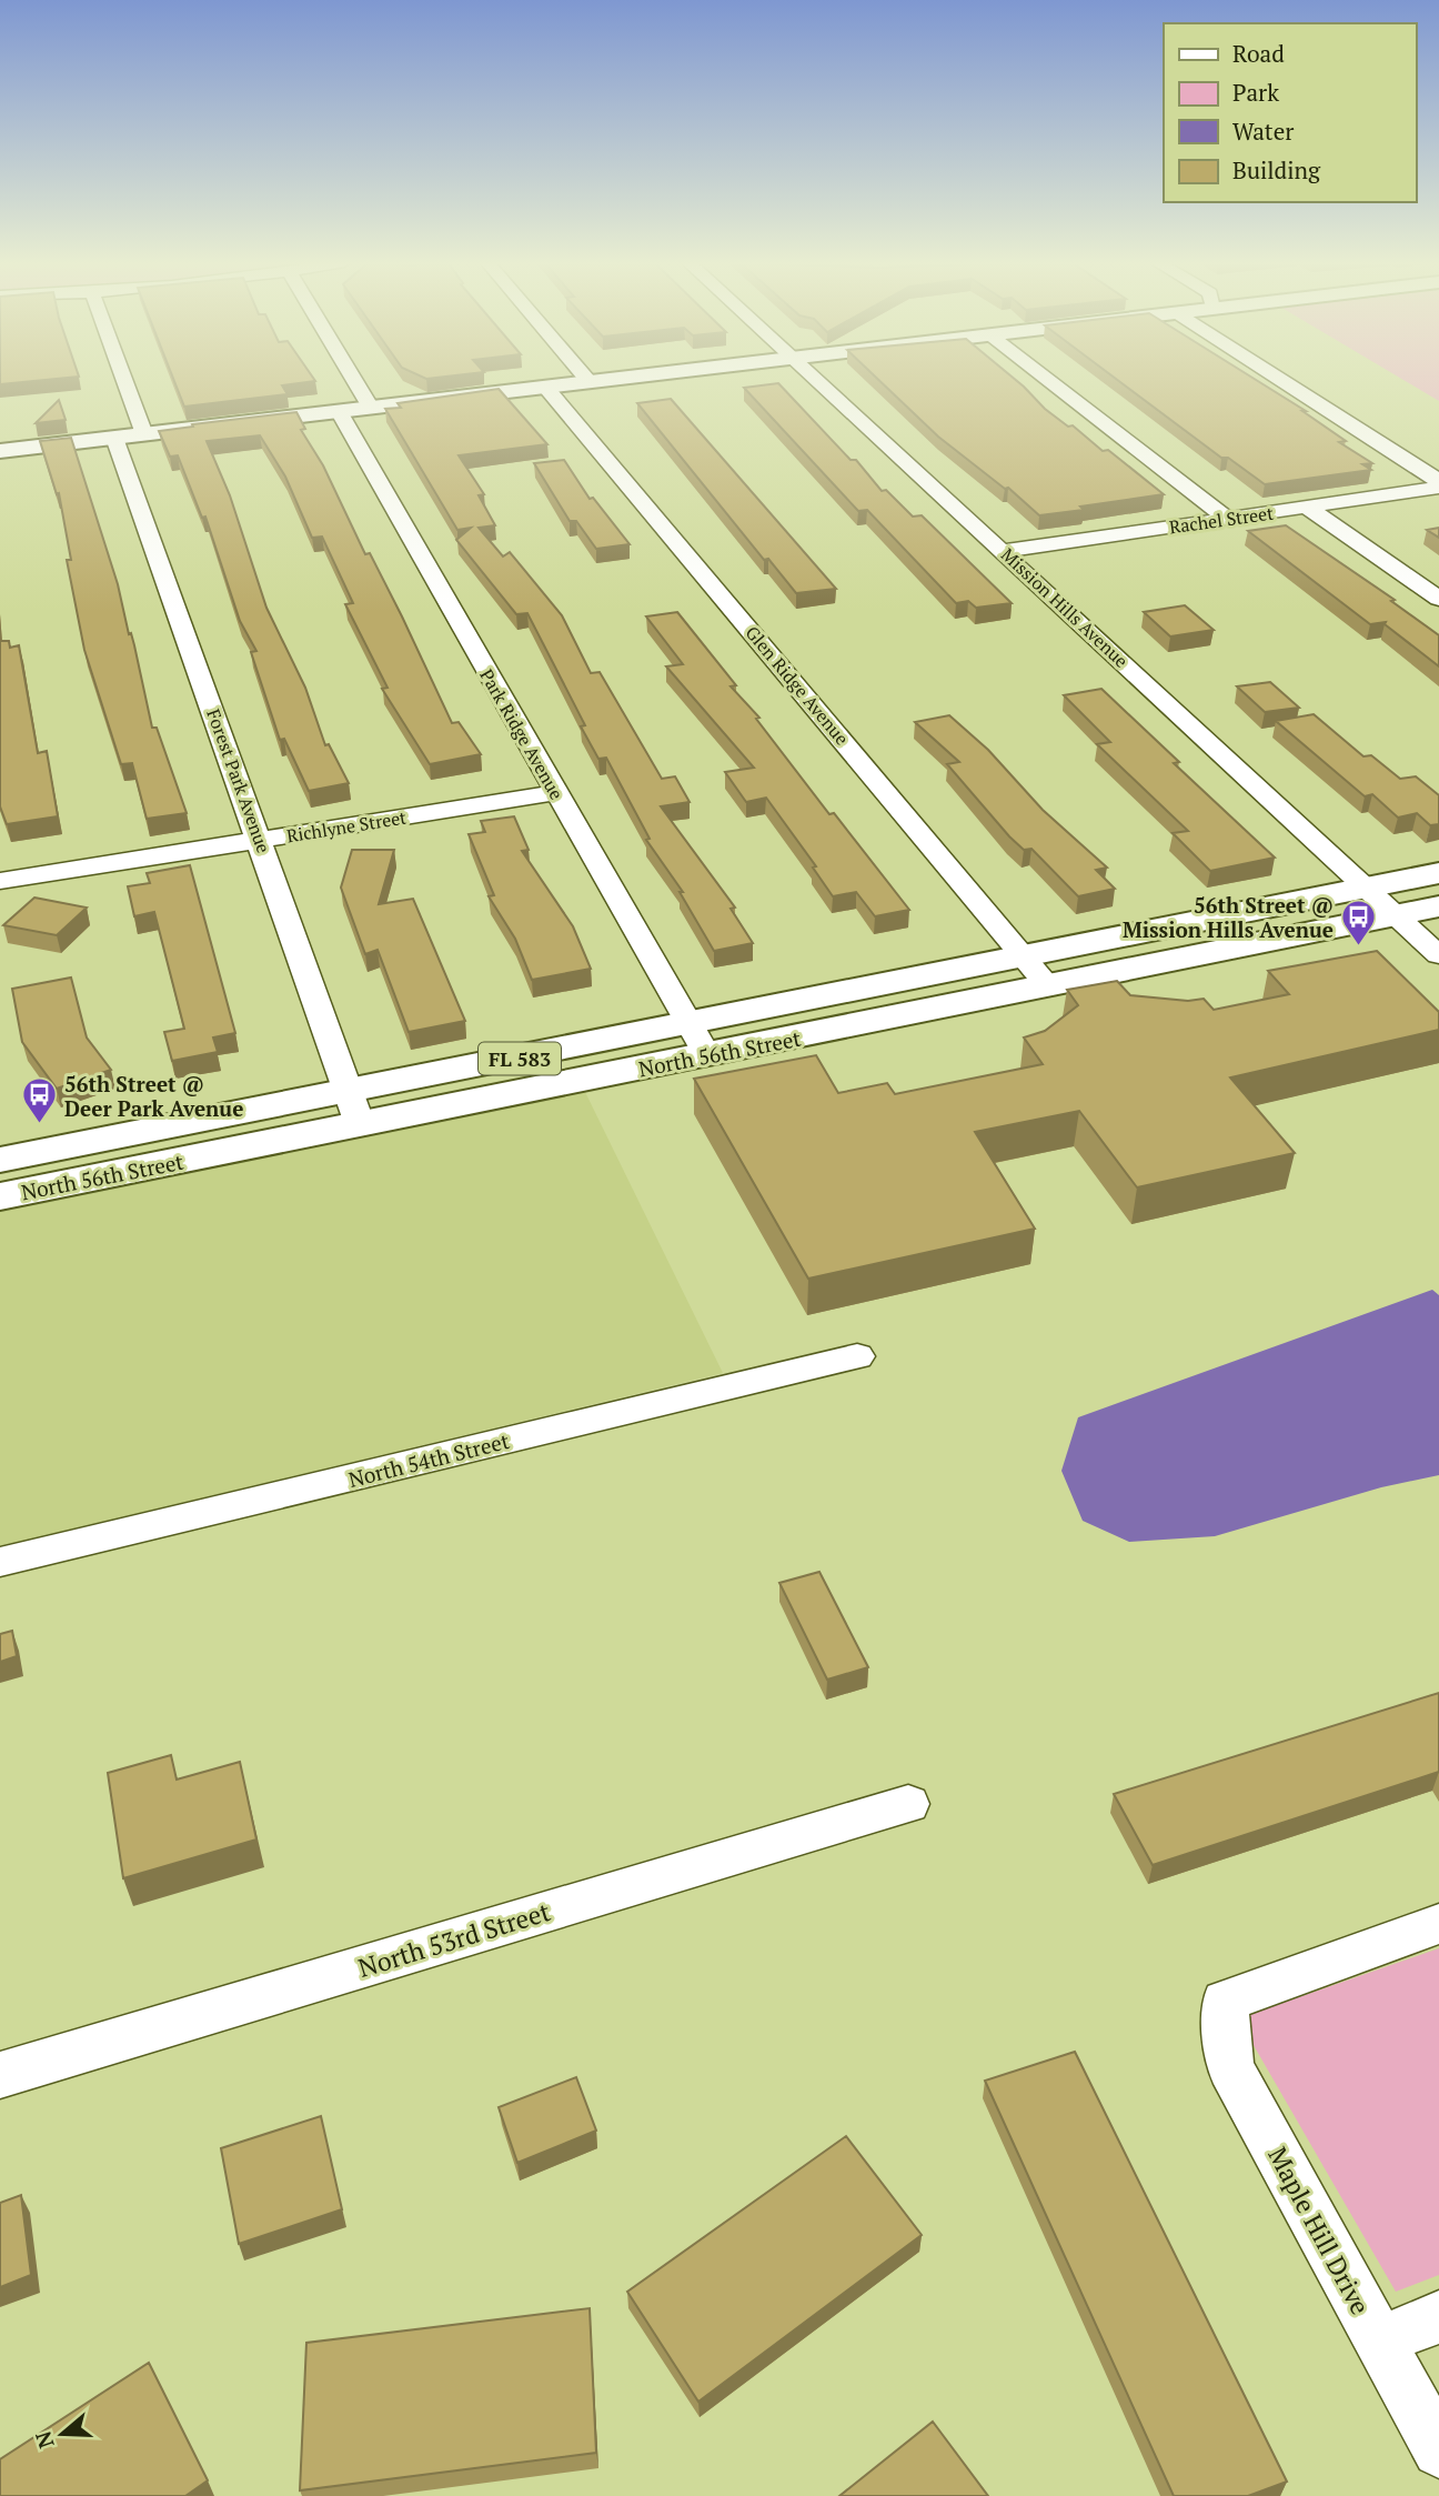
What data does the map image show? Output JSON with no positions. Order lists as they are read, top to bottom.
{
  "streets": {
    "street": [
      "Rachel Street",
      "Mission Hills Avenue",
      "Glen Ridge Avenue",
      "Park Ridge Avenue",
      "Forest Park Avenue",
      "Richlyne Street",
      "North 56th Street",
      "FL 583",
      "North 54th Street",
      "North 53rd Street",
      "Maple Hill Drive"
    ]
  },
  "crossings": [
    ["Rachel Street", "Mission Hills Avenue"],
    ["Mission Hills Avenue", "North 56th Street"],
    ["Glen Ridge Avenue", "North 56th Street"],
    ["Park Ridge Avenue", "Richlyne Street"],
    ["Park Ridge Avenue", "North 56th Street"],
    ["Forest Park Avenue", "Richlyne Street"],
    ["Forest Park Avenue", "North 56th Street"]
  ],
  "places": {
    "bus stop": ["56th Street @ Mission Hills Avenue", "56th Street @ Deer Park Avenue"]
  },
  "legend": [
    "Road",
    "Park",
    "Water",
    "Building"
  ],
  "north": "left"
}
